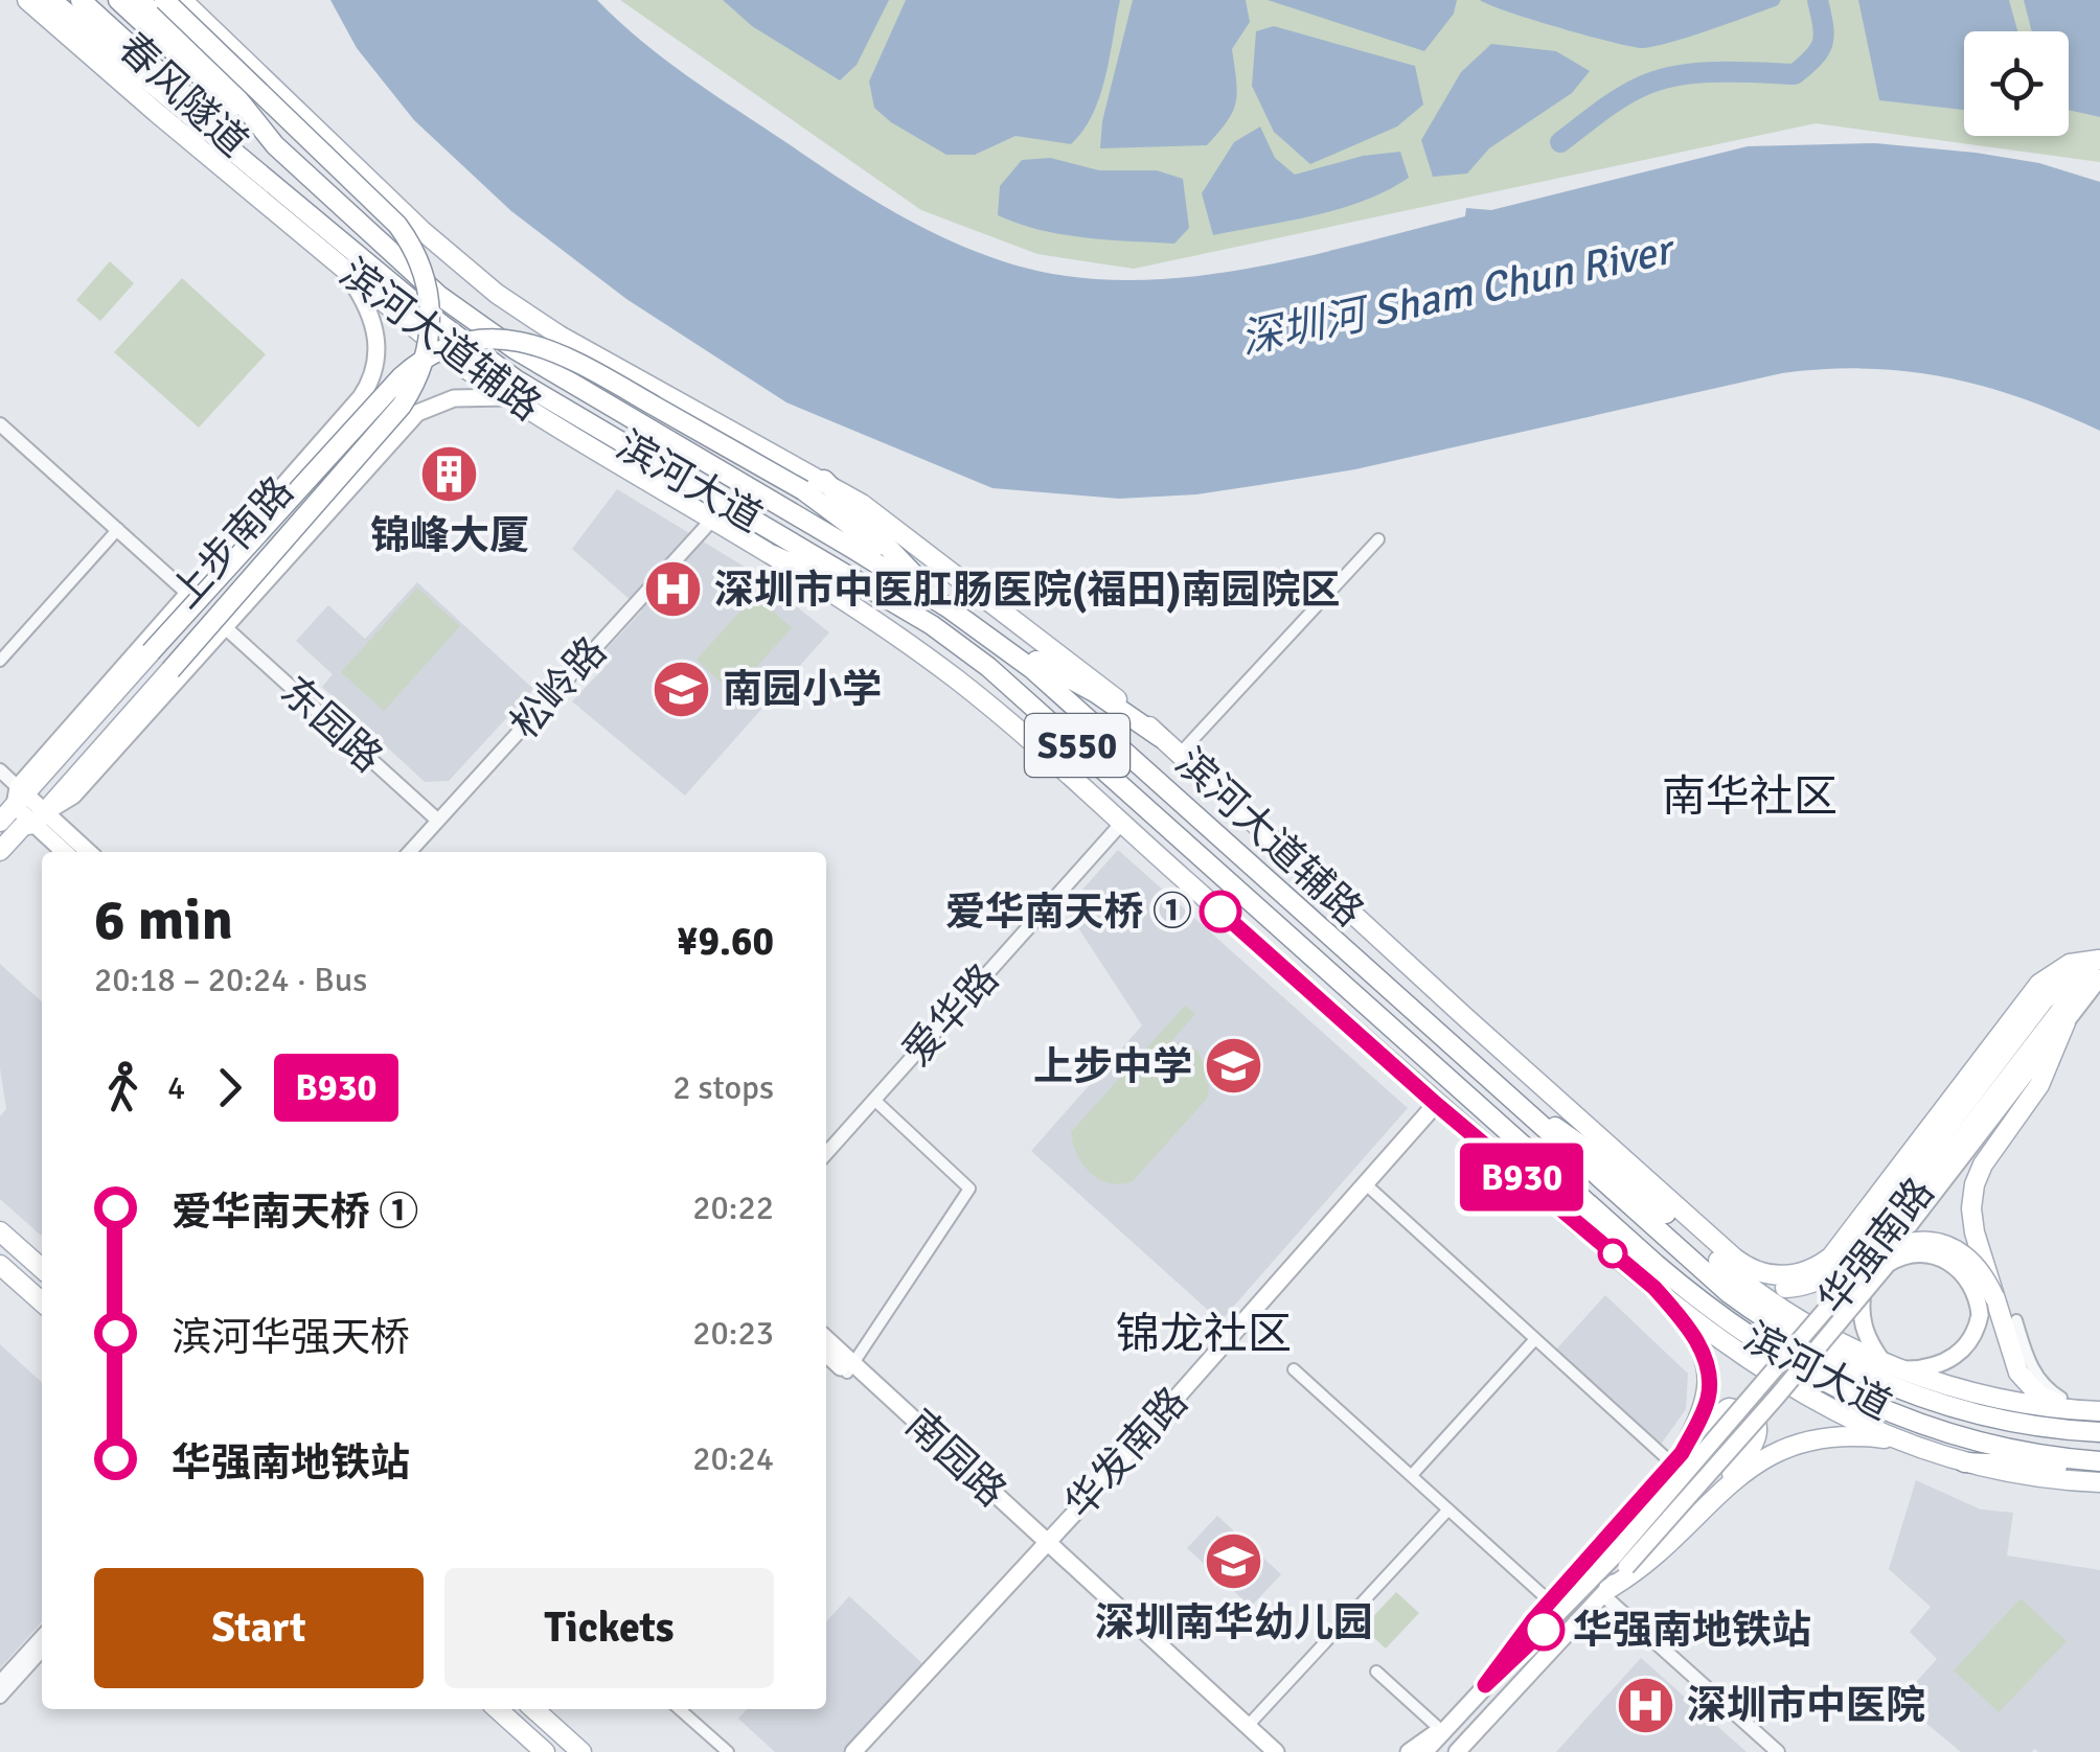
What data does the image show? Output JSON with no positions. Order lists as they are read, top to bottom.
{
  "streets": {
    "main road": [
      "春风隧道",
      "滨河大道辅路",
      "滨河大道",
      "上步南路",
      "S550",
      "华强南路",
      "华发南路",
      "南园路"
    ],
    "street": ["松岭路", "东园路", "爱华路"]
  },
  "crossings": [
    ["春风隧道", "滨河大道"],
    ["滨河大道辅路", "上步南路"],
    ["滨河大道辅路", "松岭路"],
    ["滨河大道辅路", "爱华路"],
    ["滨河大道辅路", "华强南路"],
    ["滨河大道辅路", "华发南路"],
    ["上步南路", "东园路"],
    ["松岭路", "东园路"],
    ["华发南路", "南园路"]
  ],
  "districts": ["南华社区", "锦龙社区"],
  "water": ["深圳河 Sham Chun River"],
  "places": {
    "building": ["锦峰大厦"],
    "hospital": ["深圳市中医肛肠医院(福田)南园院区", "深圳市中医院"],
    "school or university": ["南园小学", "上步中学", "深圳南华幼儿园"],
    "other": ["爱华南天桥 ①", "华强南地铁站"]
  },
  "lines": ["bus line B930"],
  "page": {
    "on_map": "B930",
    "heading": ["6 min", "20:18 – 20:24 · Bus", "¥9.60"],
    "legs": ["4", "B930", "2 stops"],
    "list": [
      {
        "name": "爱华南天桥 ①",
        "value": "20:22"
      },
      {
        "name": "滨河华强天桥",
        "value": "20:23"
      },
      {
        "name": "华强南地铁站",
        "value": "20:24"
      }
    ],
    "buttons": ["Start", "Tickets"]
  }
}
